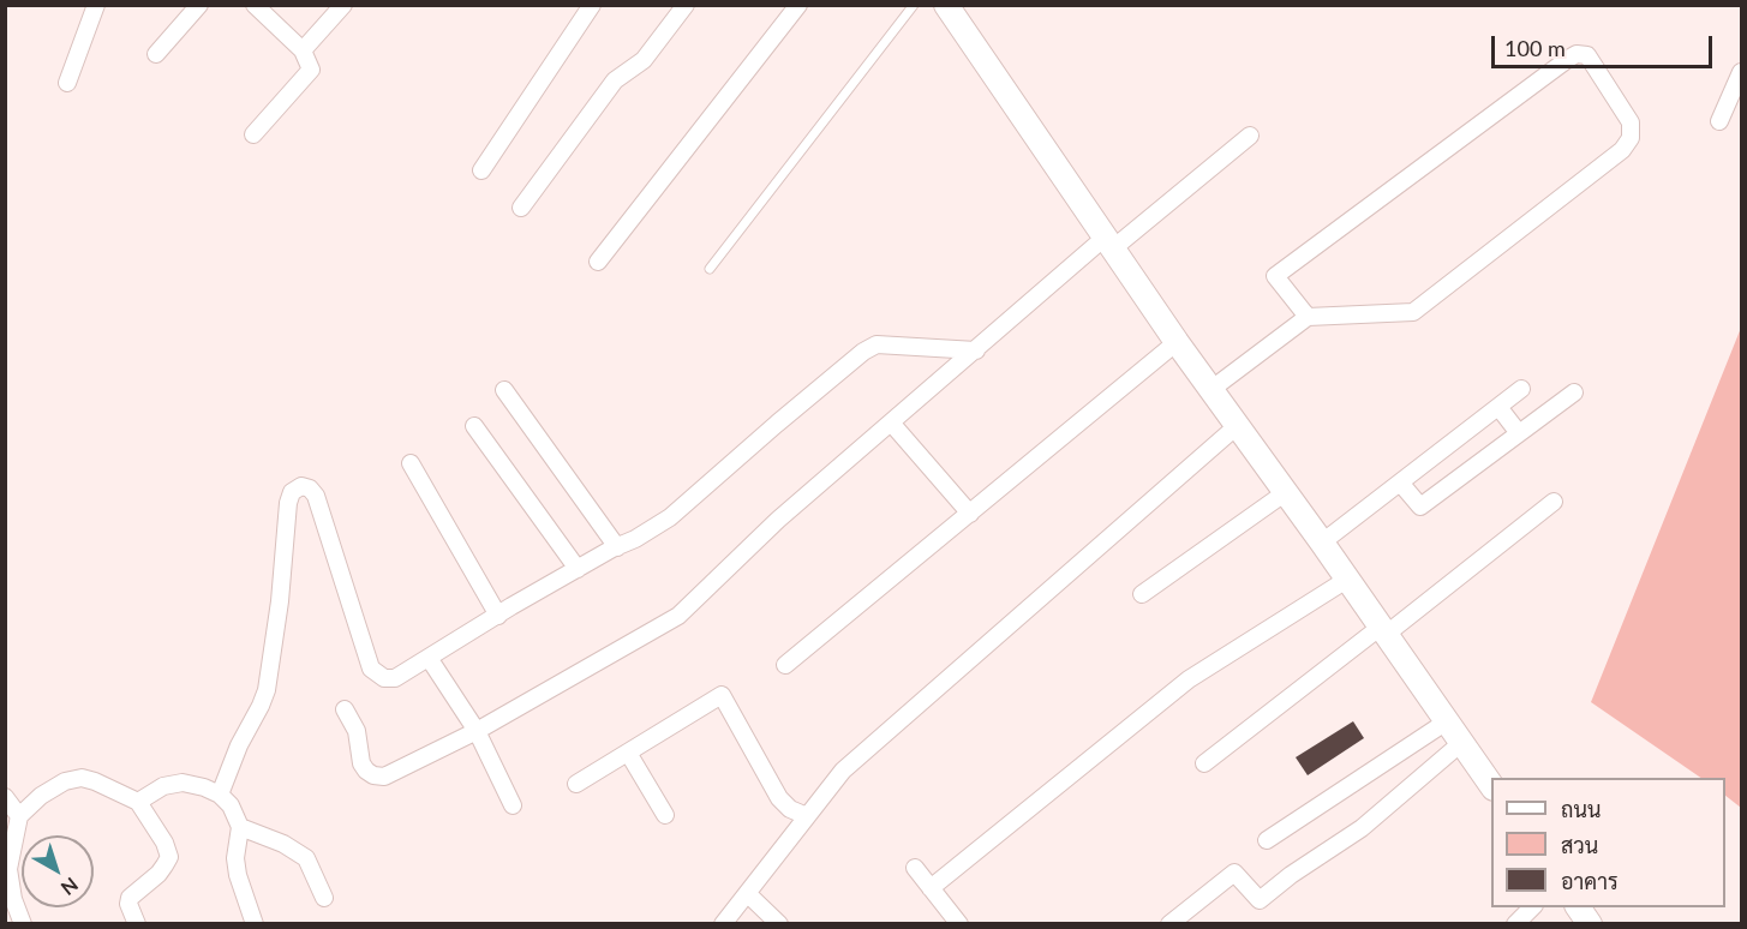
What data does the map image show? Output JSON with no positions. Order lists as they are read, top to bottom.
{
  "legend": ["ถนน", "สวน", "อาคาร"],
  "scale_bar": "100 m",
  "north": "bottom right"
}
